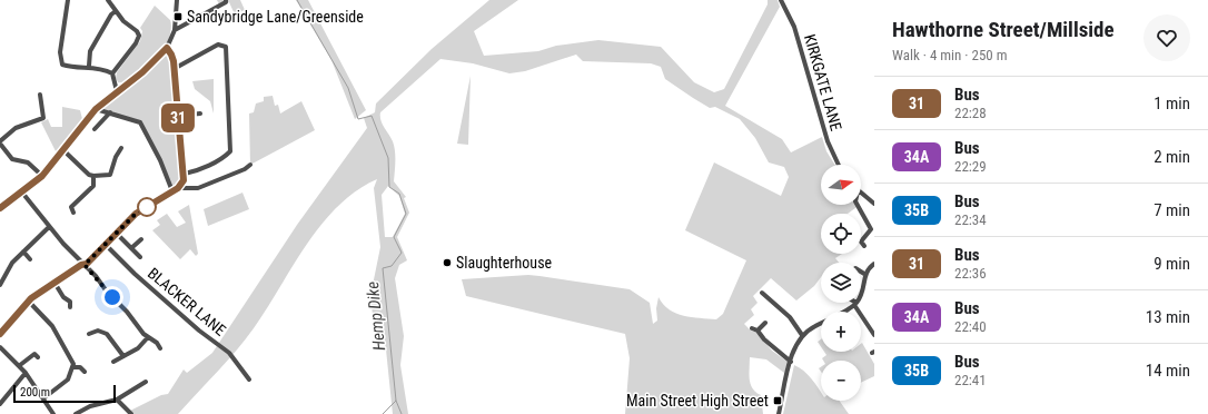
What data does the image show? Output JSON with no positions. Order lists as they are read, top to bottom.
{
  "streets": {
    "street": ["KIRKGATE LANE", "BLACKER LANE"]
  },
  "water": ["Hemp Dike"],
  "places": {
    "transit": ["Sandybridge Lane/Greenside", "Main Street High Street"],
    "other": ["Slaughterhouse"]
  },
  "lines": ["bus line 31"],
  "scale_bar": "200 m",
  "north": "right",
  "page": {
    "on_map": "31",
    "heading": ["Hawthorne Street/Millside", "Walk · 4 min · 250 m"],
    "list": [
      {
        "mark": "31",
        "name": "Bus",
        "note": "22:28",
        "value": "1 min"
      },
      {
        "mark": "34A",
        "name": "Bus",
        "note": "22:29",
        "value": "2 min"
      },
      {
        "mark": "35B",
        "name": "Bus",
        "note": "22:34",
        "value": "7 min"
      },
      {
        "mark": "31",
        "name": "Bus",
        "note": "22:36",
        "value": "9 min"
      },
      {
        "mark": "34A",
        "name": "Bus",
        "note": "22:40",
        "value": "13 min"
      },
      {
        "mark": "35B",
        "name": "Bus",
        "note": "22:41",
        "value": "14 min"
      }
    ],
    "map_buttons": ["+", "−"],
    "scale": "200 m"
  }
}
